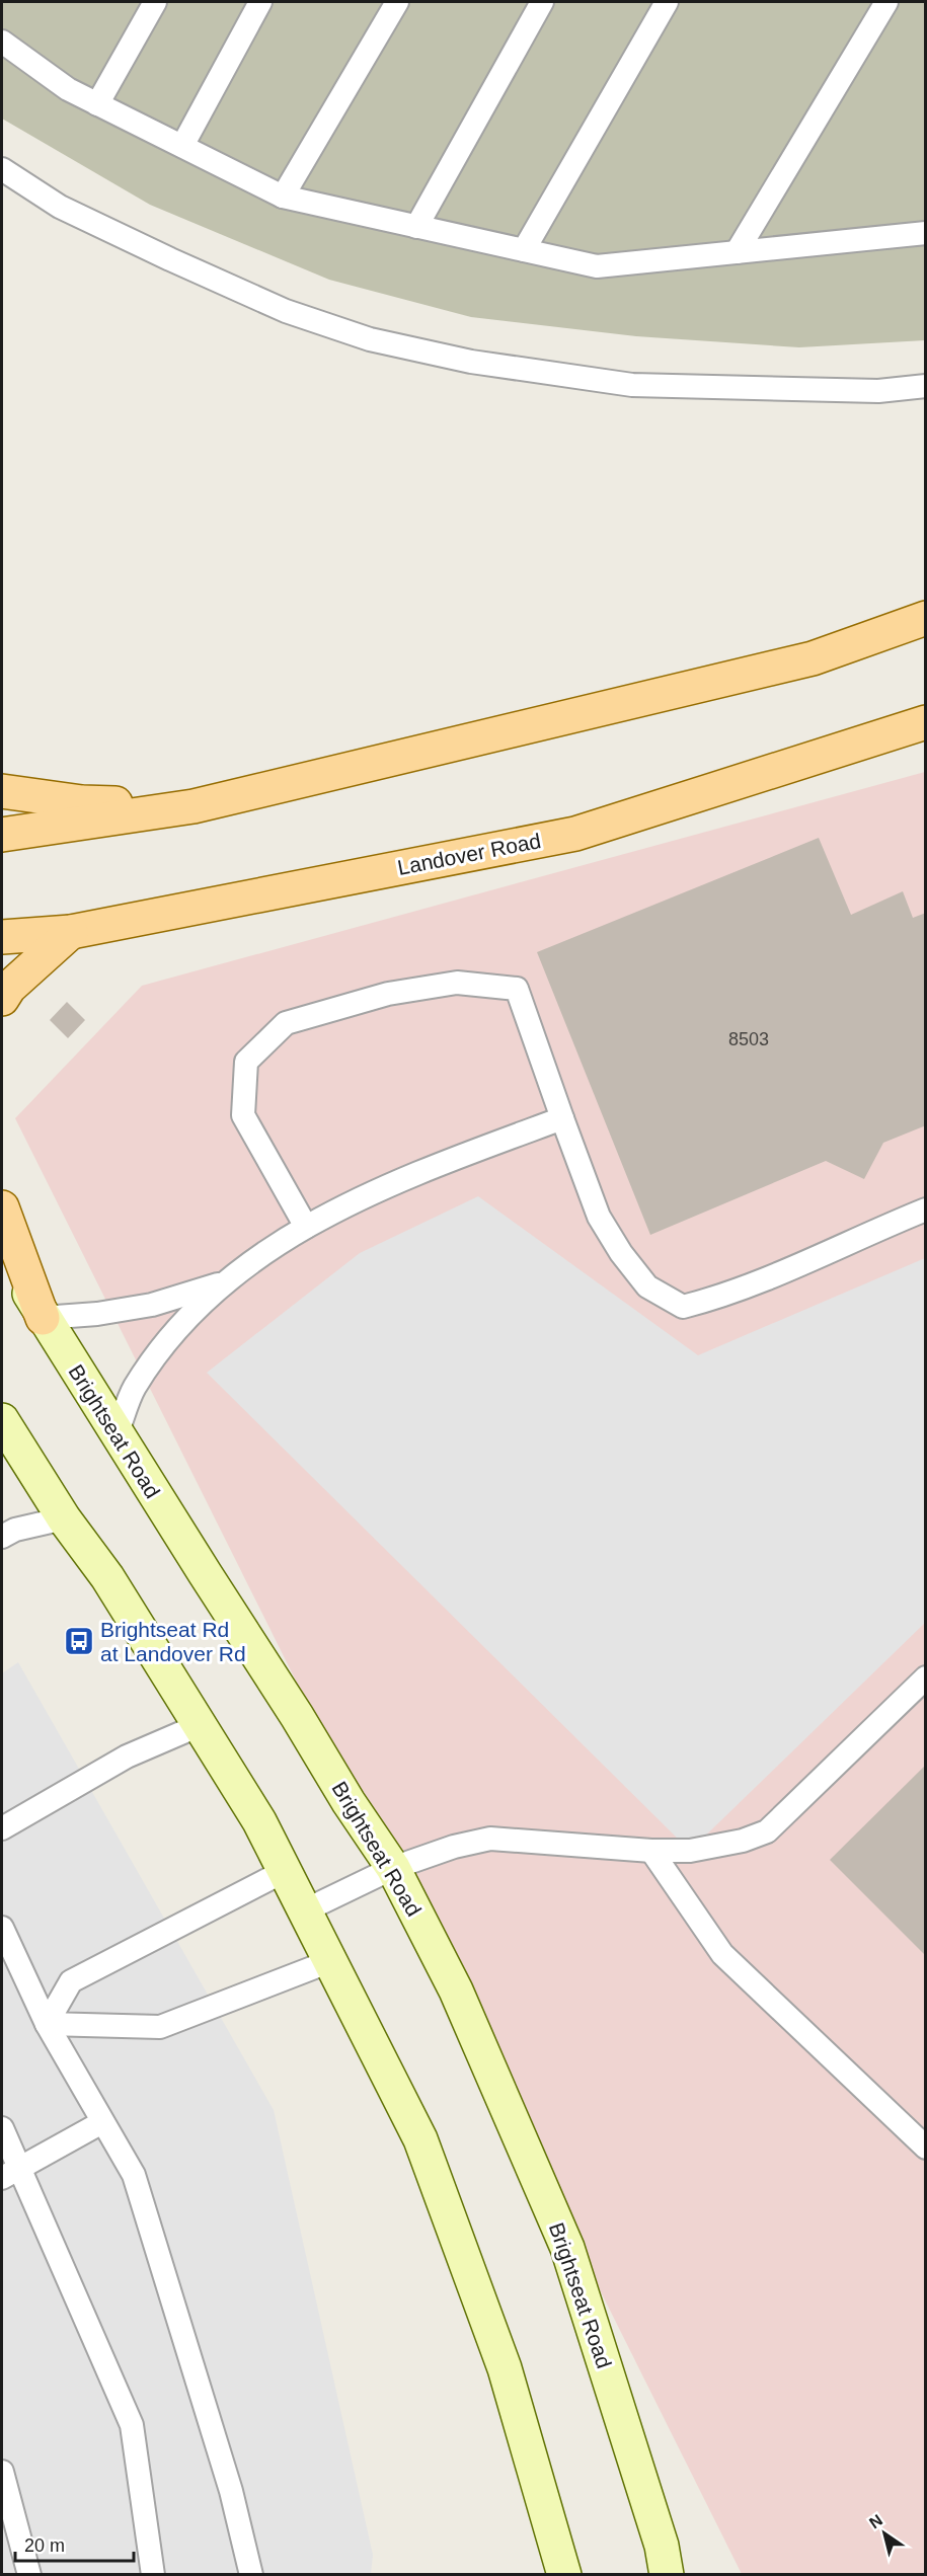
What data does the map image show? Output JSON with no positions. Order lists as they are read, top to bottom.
{
  "streets": {
    "main road": ["Landover Road", "Brightseat Road"]
  },
  "places": {
    "bus stop": ["Brightseat Rd at Landover Rd"]
  },
  "house_numbers": ["8503"],
  "scale_bar": "20 m",
  "north": "top left"
}
